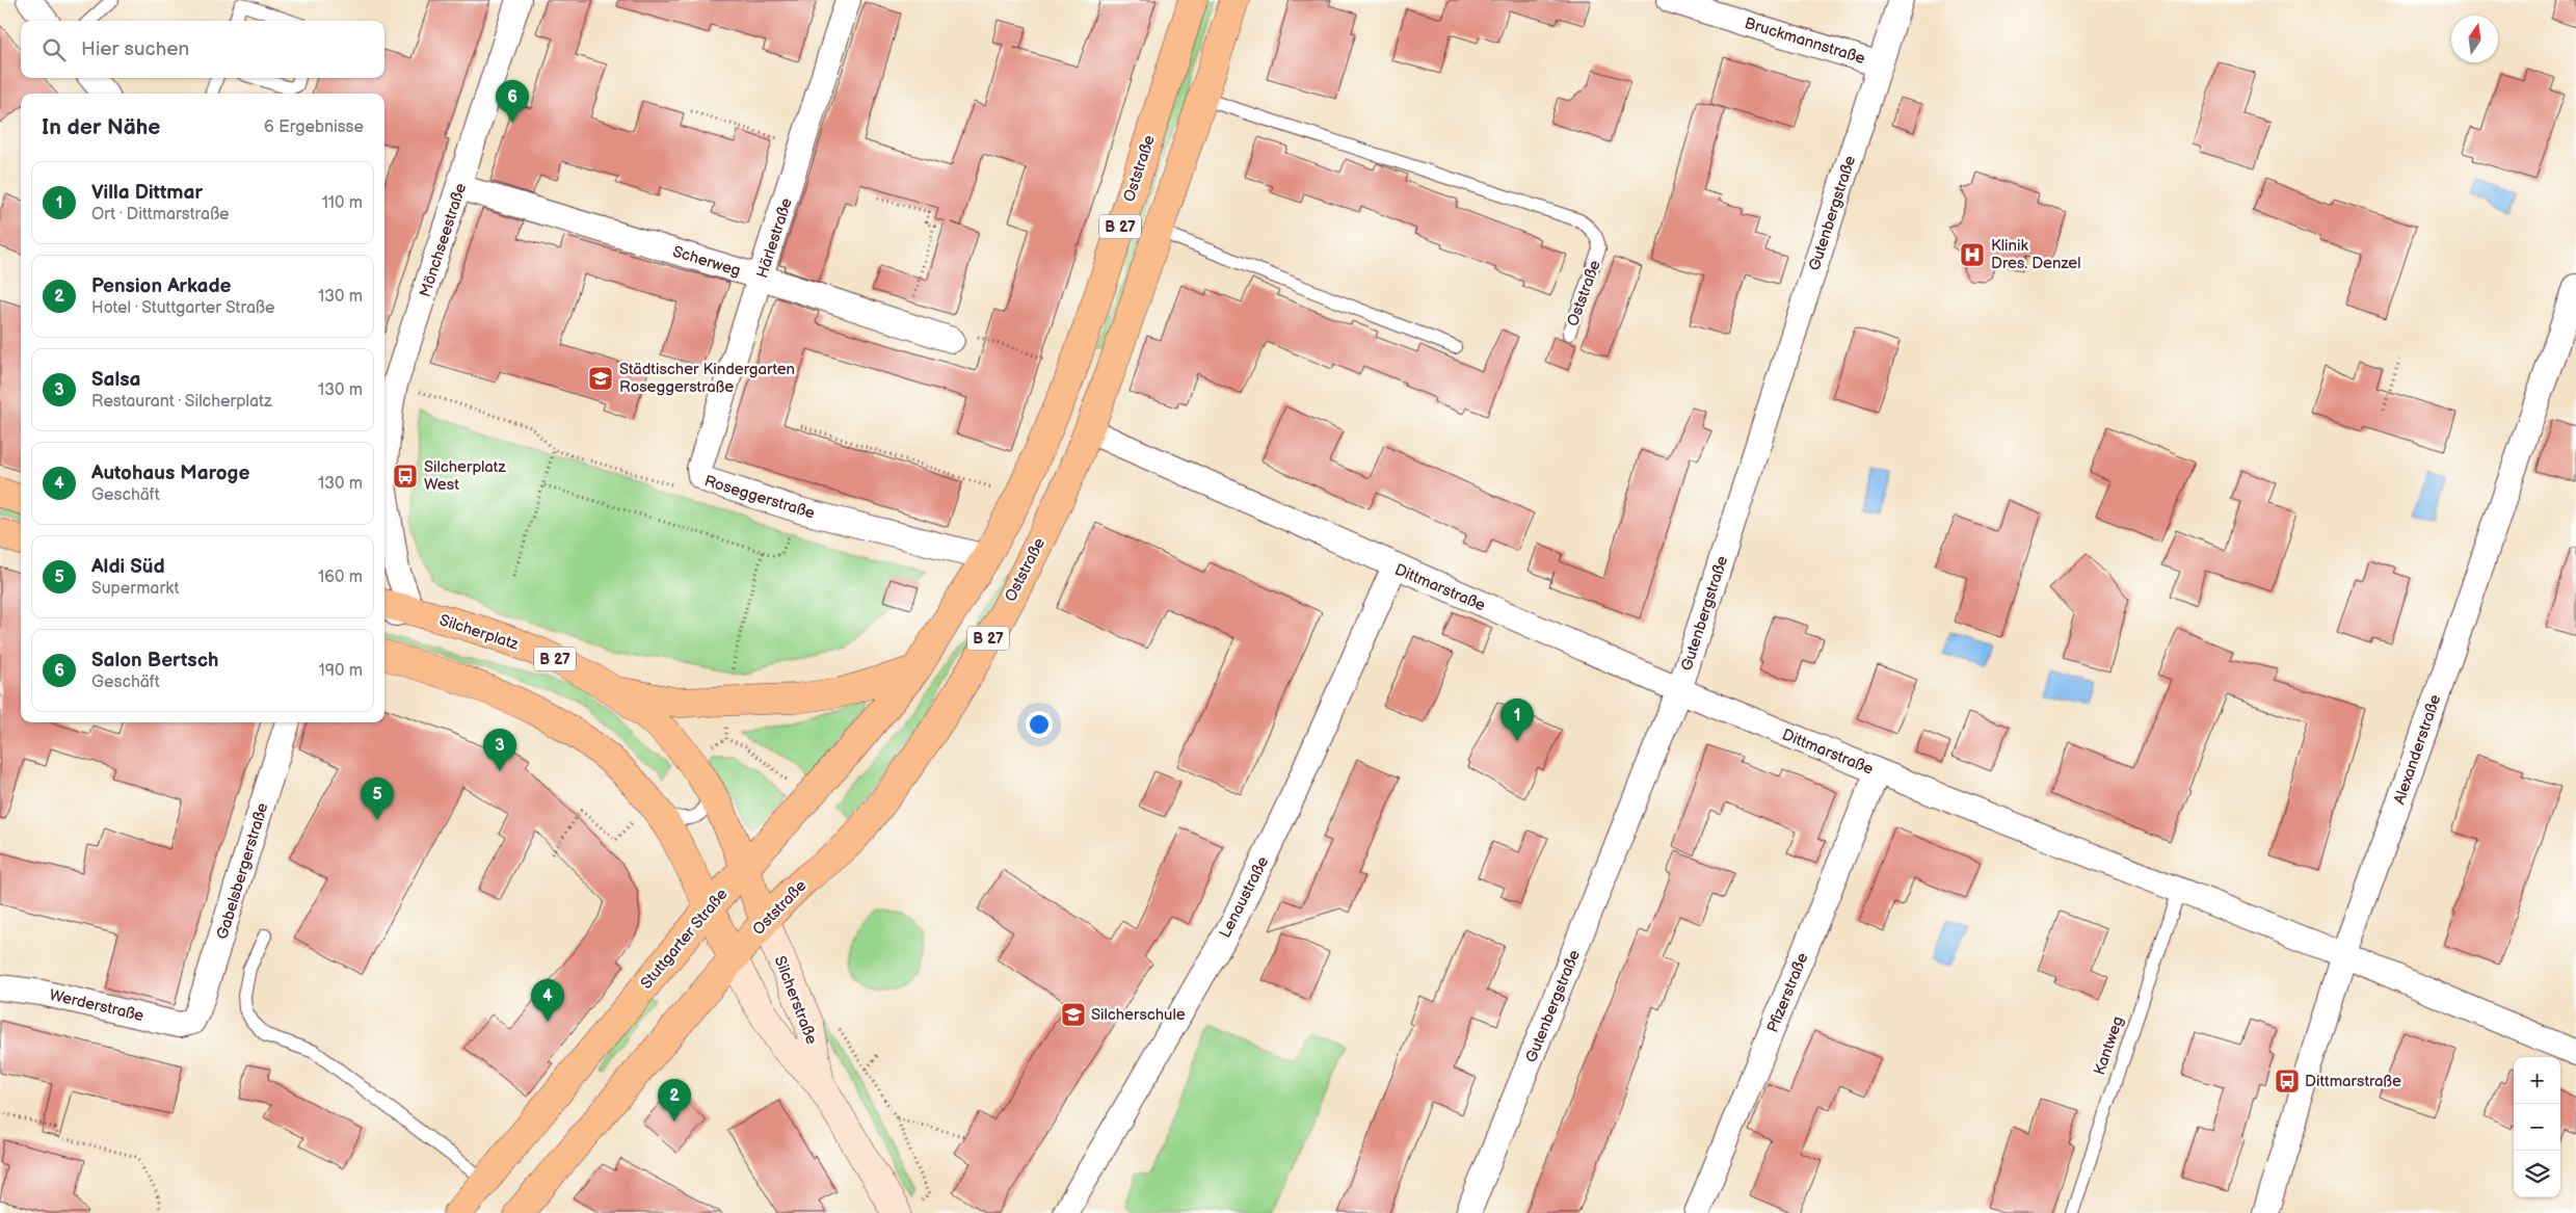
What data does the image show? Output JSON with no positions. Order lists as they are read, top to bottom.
{
  "streets": {
    "main road": [
      "Oststraße",
      "B 27",
      "Silcherplatz",
      "Stuttgarter Straße"
    ],
    "street": [
      "Bruckmannstraße",
      "Gutenbergstraße",
      "Härlestraße",
      "Mönchseestraße",
      "Scherweg",
      "Roseggerstraße",
      "Dittmarstraße",
      "Alexanderstraße",
      "Gabelsbergerstraße",
      "Lenaustraße",
      "Pfizerstraße",
      "Silcherstraße",
      "Werderstraße"
    ],
    "lane": ["Kantweg"]
  },
  "crossings": [
    ["Bruckmannstraße", "Gutenbergstraße"],
    ["Oststraße", "B 27"],
    ["Oststraße", "Roseggerstraße"],
    ["Oststraße", "Dittmarstraße"],
    ["Oststraße", "Silcherplatz"],
    ["Oststraße", "Stuttgarter Straße"],
    ["Oststraße", "Silcherstraße"],
    ["Gutenbergstraße", "Dittmarstraße"],
    ["B 27", "Silcherplatz"],
    ["B 27", "Stuttgarter Straße"],
    ["Härlestraße", "Scherweg"],
    ["Härlestraße", "Roseggerstraße"],
    ["Mönchseestraße", "Scherweg"],
    ["Mönchseestraße", "Roseggerstraße"],
    ["Dittmarstraße", "Alexanderstraße"],
    ["Dittmarstraße", "Lenaustraße"],
    ["Dittmarstraße", "Pfizerstraße"],
    ["Dittmarstraße", "Kantweg"],
    ["Silcherplatz", "Stuttgarter Straße"],
    ["Silcherplatz", "Silcherstraße"],
    ["Gabelsbergerstraße", "Werderstraße"]
  ],
  "places": {
    "hospital": ["Klinik Dres. Denzel"],
    "school or university": ["Städtischer Kindergarten Roseggerstraße", "Silcherschule"],
    "bus stop": ["Silcherplatz West", "Dittmarstraße"]
  },
  "north": "top",
  "page": {
    "search": "Hier suchen",
    "pins": [
      "6",
      "1",
      "3",
      "5",
      "4",
      "2"
    ],
    "heading": ["In der Nähe", "6 Ergebnisse"],
    "list": [
      {
        "mark": "1",
        "name": "Villa Dittmar",
        "note": "Ort · Dittmarstraße",
        "value": "110 m"
      },
      {
        "mark": "2",
        "name": "Pension Arkade",
        "note": "Hotel · Stuttgarter Straße",
        "value": "130 m"
      },
      {
        "mark": "3",
        "name": "Salsa",
        "note": "Restaurant · Silcherplatz",
        "value": "130 m"
      },
      {
        "mark": "4",
        "name": "Autohaus Maroge",
        "note": "Geschäft",
        "value": "130 m"
      },
      {
        "mark": "5",
        "name": "Aldi Süd",
        "note": "Supermarkt",
        "value": "160 m"
      },
      {
        "mark": "6",
        "name": "Salon Bertsch",
        "note": "Geschäft",
        "value": "190 m"
      }
    ],
    "map_buttons": ["+", "−"]
  }
}
